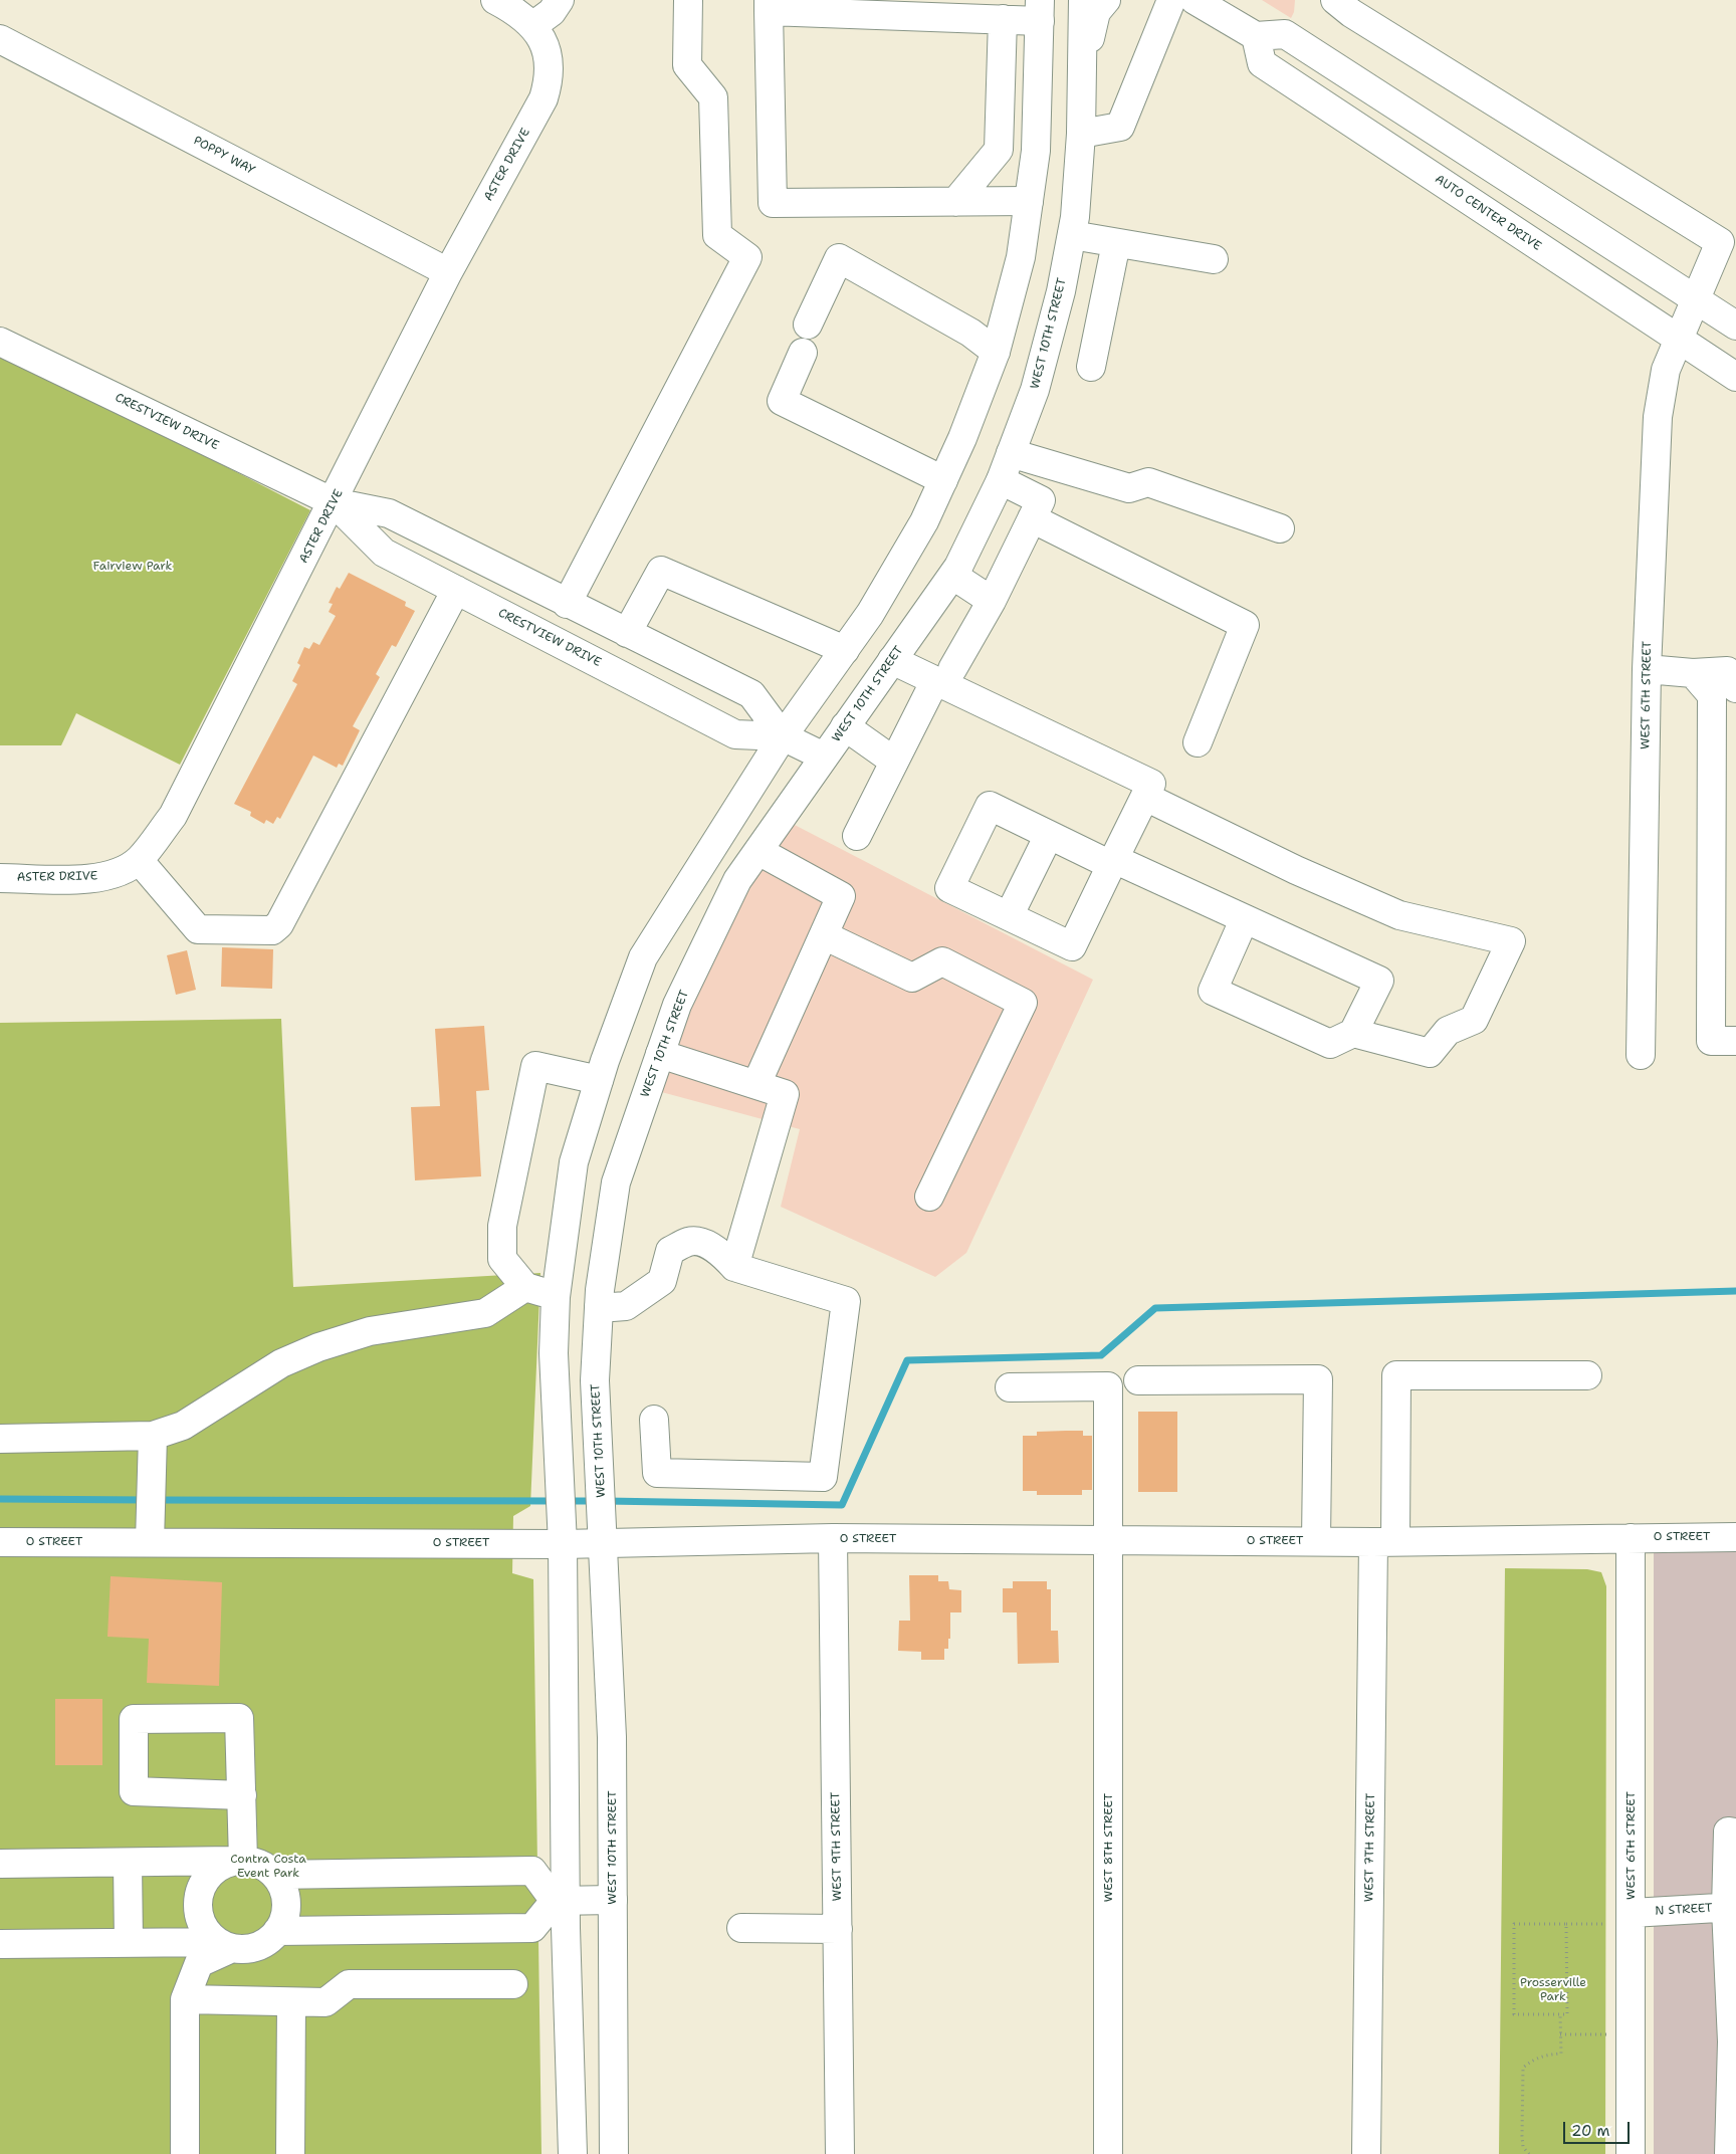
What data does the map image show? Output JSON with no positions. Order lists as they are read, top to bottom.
{
  "streets": {
    "street": [
      "POPPY WAY",
      "ASTER DRIVE",
      "AUTO CENTER DRIVE",
      "WEST 10TH STREET",
      "CRESTVIEW DRIVE",
      "WEST 6TH STREET",
      "O STREET",
      "WEST 9TH STREET",
      "WEST 8TH STREET",
      "WEST 7TH STREET",
      "N STREET"
    ]
  },
  "crossings": [
    ["POPPY WAY", "ASTER DRIVE"],
    ["ASTER DRIVE", "CRESTVIEW DRIVE"],
    ["AUTO CENTER DRIVE", "WEST 6TH STREET"],
    ["WEST 10TH STREET", "CRESTVIEW DRIVE"],
    ["WEST 10TH STREET", "O STREET"],
    ["WEST 6TH STREET", "O STREET"],
    ["WEST 6TH STREET", "N STREET"],
    ["O STREET", "WEST 9TH STREET"],
    ["O STREET", "WEST 8TH STREET"],
    ["O STREET", "WEST 7TH STREET"]
  ],
  "parks": ["Fairview Park", "Contra Costa Event Park", "Prosserville Park"],
  "scale_bar": "20 m"
}
